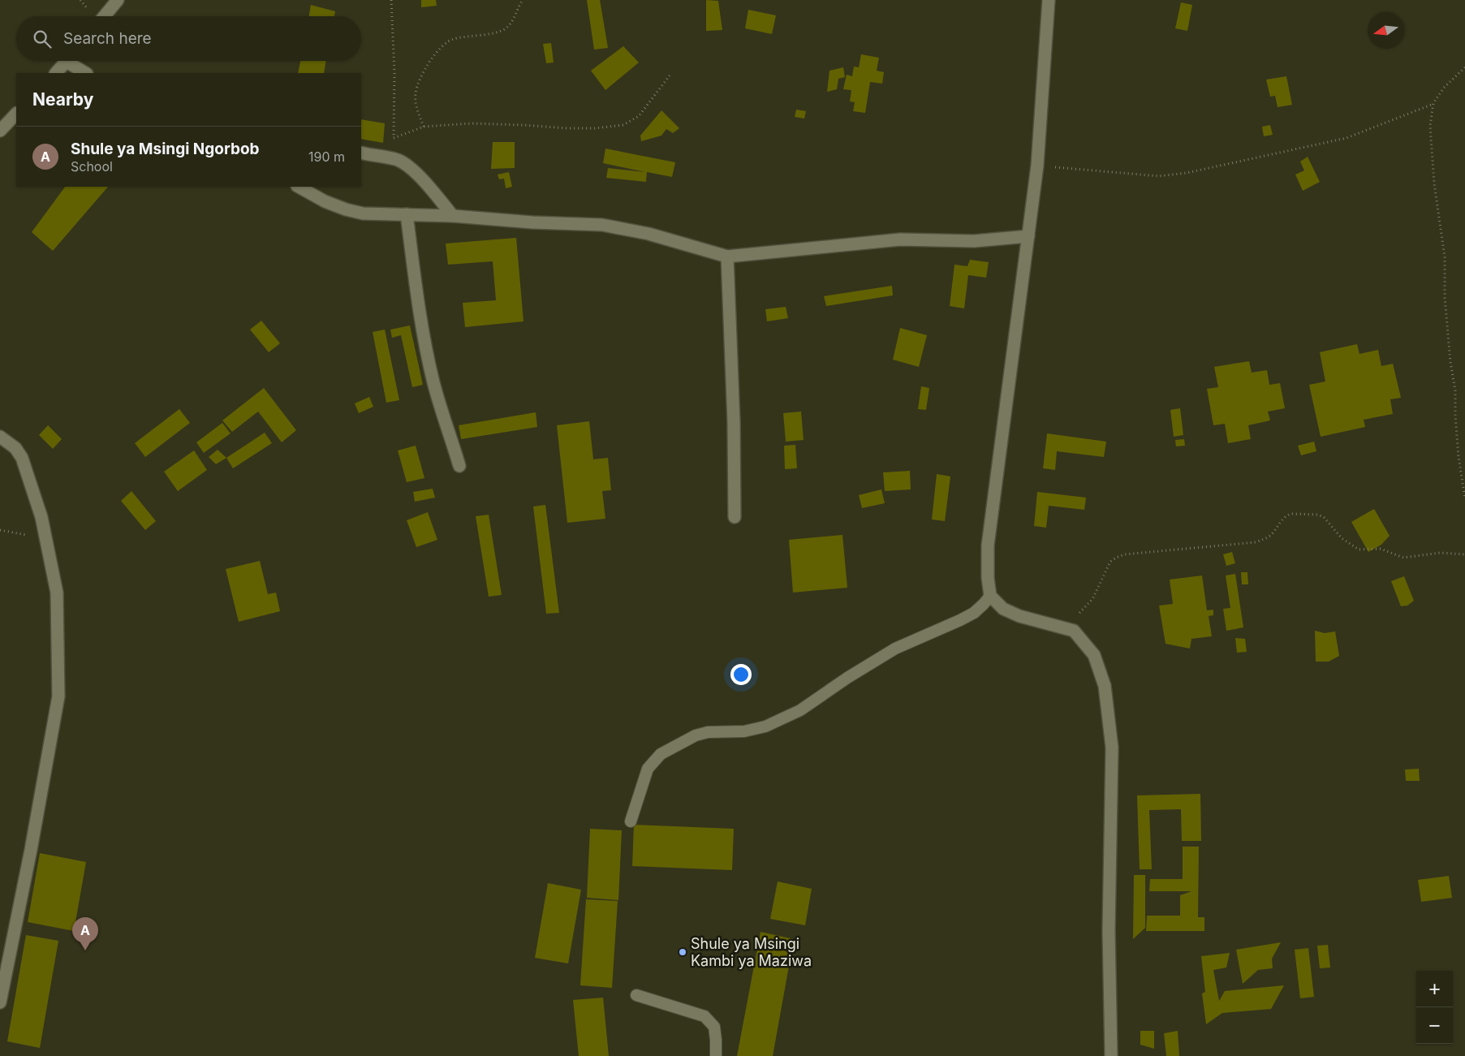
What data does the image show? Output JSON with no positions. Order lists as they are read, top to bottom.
{
  "places": ["Shule ya Msingi Kambi ya Maziwa"],
  "north": "left",
  "page": {
    "search": "Search here",
    "heading": "Nearby",
    "list": [
      {
        "mark": "A",
        "name": "Shule ya Msingi Ngorbob",
        "note": "School",
        "value": "190 m"
      }
    ],
    "pins": "A",
    "map_buttons": ["+", "−"]
  }
}
